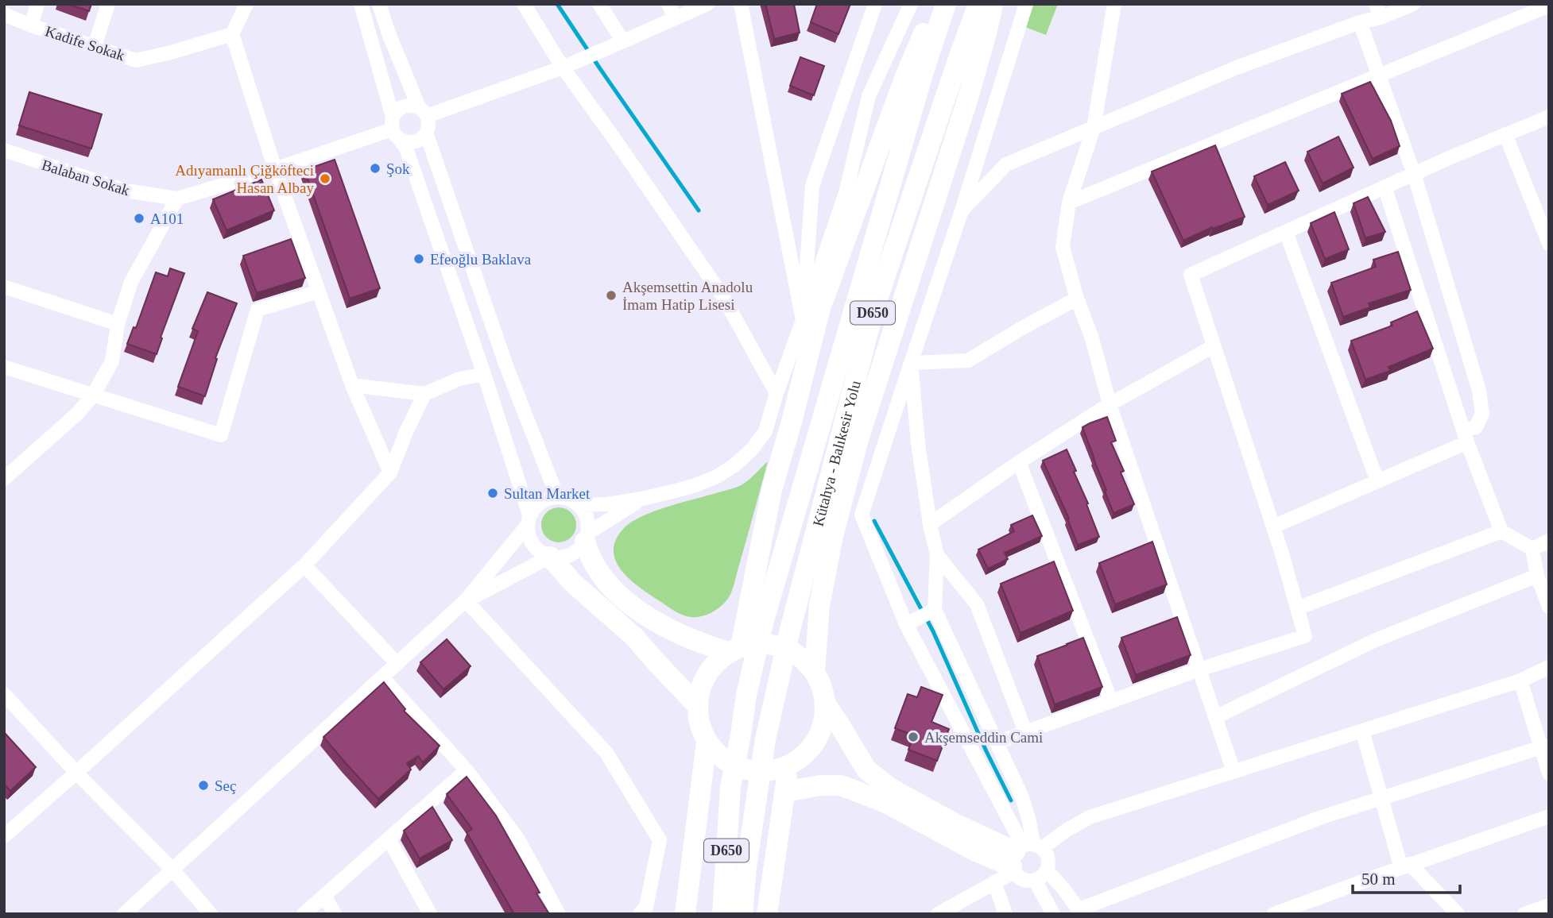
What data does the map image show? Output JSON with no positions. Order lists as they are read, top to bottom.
{
  "streets": {
    "highway": ["D650", "Kütahya - Balıkesir Yolu"],
    "street": ["Kadife Sokak", "Balaban Sokak"]
  },
  "places": [
    "Şok",
    "Adıyamanlı Çiğköfteci Hasan Albay",
    "A101",
    "Efeoğlu Baklava",
    "Akşemsettin Anadolu İmam Hatip Lisesi",
    "Sultan Market",
    "Akşemseddin Cami",
    "Seç"
  ],
  "scale_bar": "50 m"
}
